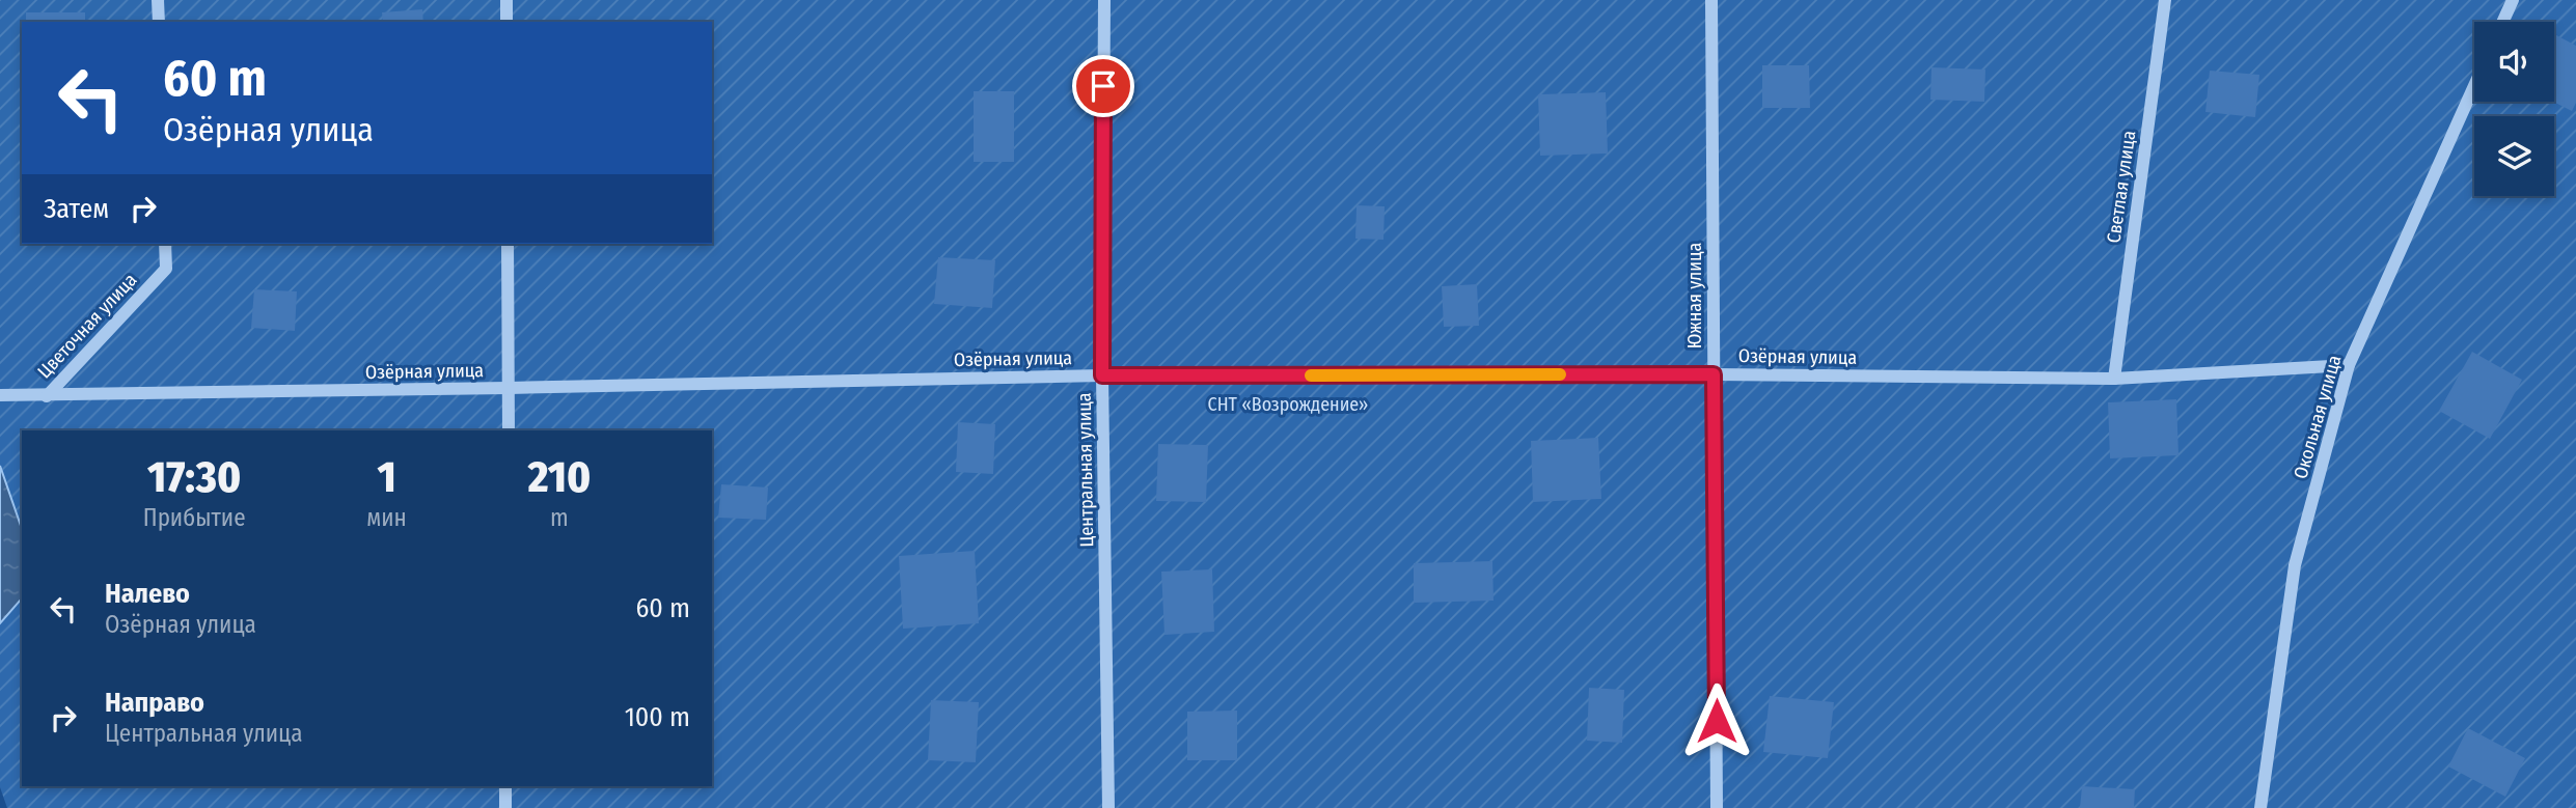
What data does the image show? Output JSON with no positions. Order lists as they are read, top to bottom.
{
  "streets": {
    "street": [
      "Светлая улица",
      "Южная улица",
      "Цветочная улица",
      "Озёрная улица",
      "Окольная улица",
      "Центральная улица"
    ]
  },
  "crossings": [
    ["Светлая улица", "Озёрная улица"],
    ["Южная улица", "Озёрная улица"],
    ["Цветочная улица", "Озёрная улица"],
    ["Озёрная улица", "Окольная улица"],
    ["Озёрная улица", "Центральная улица"]
  ],
  "parks": ["СНТ «Возрождение»"],
  "page": {
    "turn": ["60 m", "Озёрная улица"],
    "then": "Затем",
    "eta": [
      "17:30",
      "Прибытие",
      "1",
      "мин",
      "210",
      "m"
    ],
    "list": [
      {
        "name": "Налево",
        "note": "Озёрная улица",
        "value": "60 m"
      },
      {
        "name": "Направо",
        "note": "Центральная улица",
        "value": "100 m"
      }
    ]
  }
}
